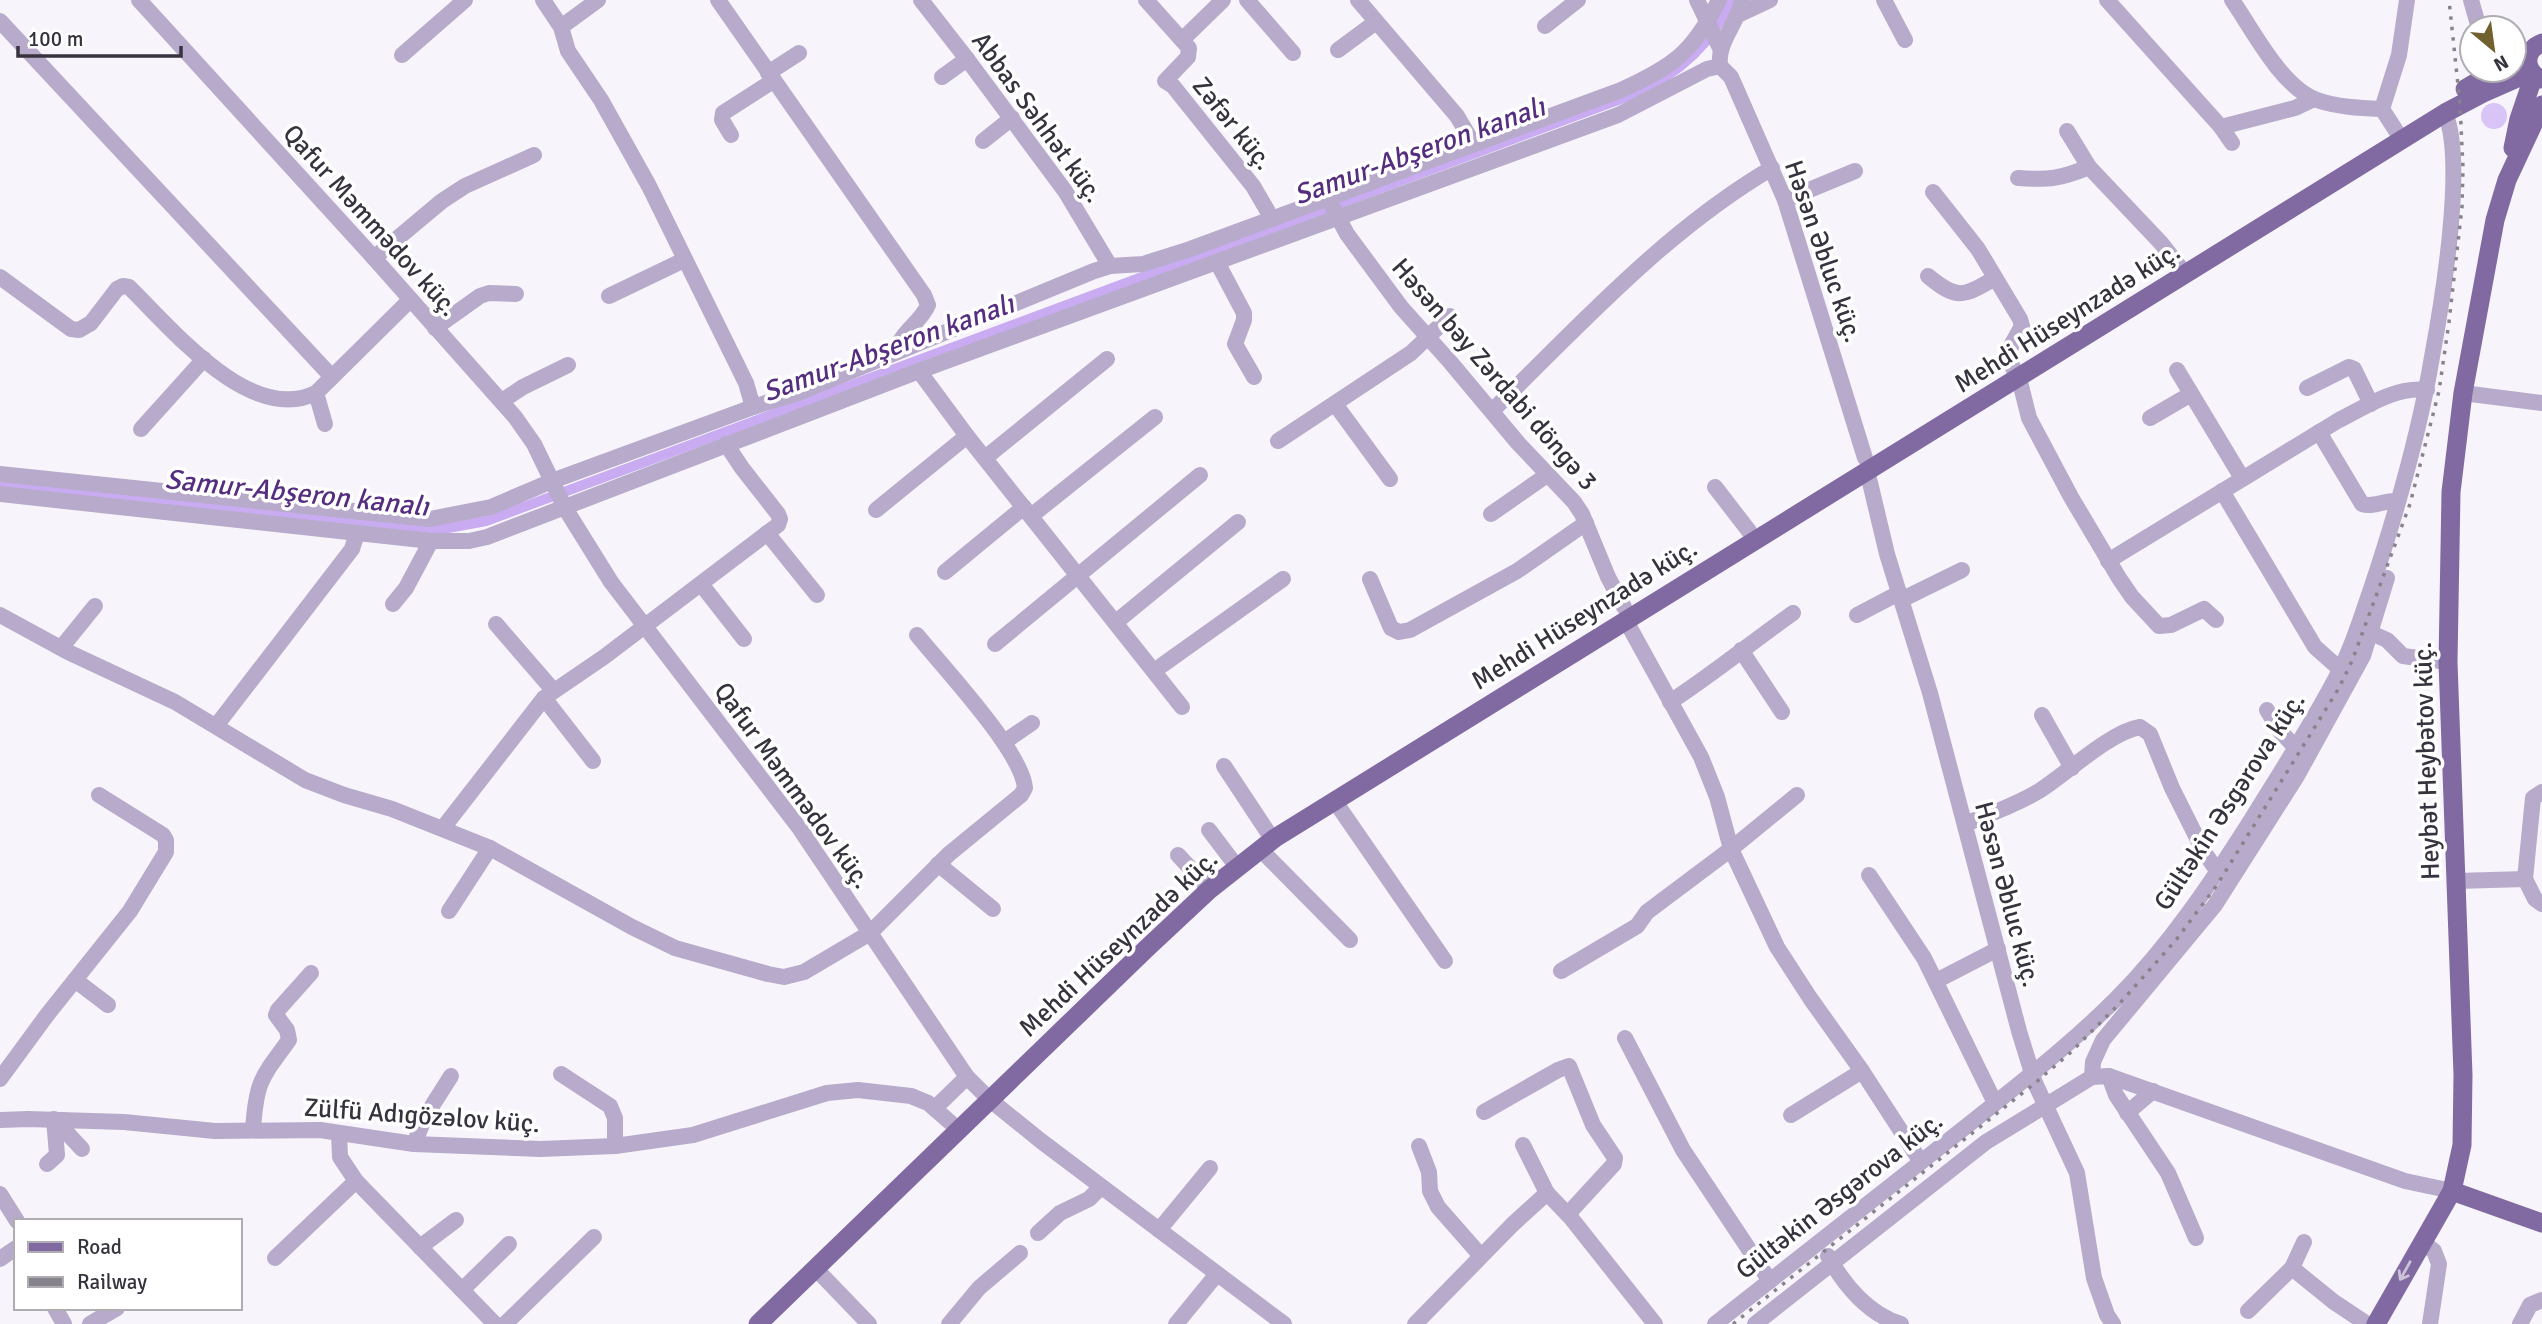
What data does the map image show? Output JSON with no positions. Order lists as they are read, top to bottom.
{
  "streets": {
    "main road": ["Mehdi Hüseynzadə küç.", "Heybət Heybətov küç."],
    "street": [
      "Abbas Səhhət küç.",
      "Zəfər küç.",
      "Qafur Məmmədov küç.",
      "Həsən Əbluc küç.",
      "Həsən bəy Zərdabi döngə 3",
      "Gültəkin Əsgərova küç.",
      "Zülfü Adıgözəlov küç."
    ]
  },
  "crossings": [
    ["Qafur Məmmədov küç.", "Mehdi Hüseynzadə küç."],
    ["Həsən Əbluc küç.", "Mehdi Hüseynzadə küç."],
    ["Həsən Əbluc küç.", "Gültəkin Əsgərova küç."],
    ["Mehdi Hüseynzadə küç.", "Həsən bəy Zərdabi döngə 3"],
    ["Mehdi Hüseynzadə küç.", "Gültəkin Əsgərova küç."],
    ["Mehdi Hüseynzadə küç.", "Zülfü Adıgözəlov küç."],
    ["Həsən bəy Zərdabi döngə 3", "Gültəkin Əsgərova küç."]
  ],
  "water": ["Samur-Abşeron kanalı"],
  "legend": ["Road", "Railway"],
  "scale_bar": "100 m",
  "north": "bottom right"
}
